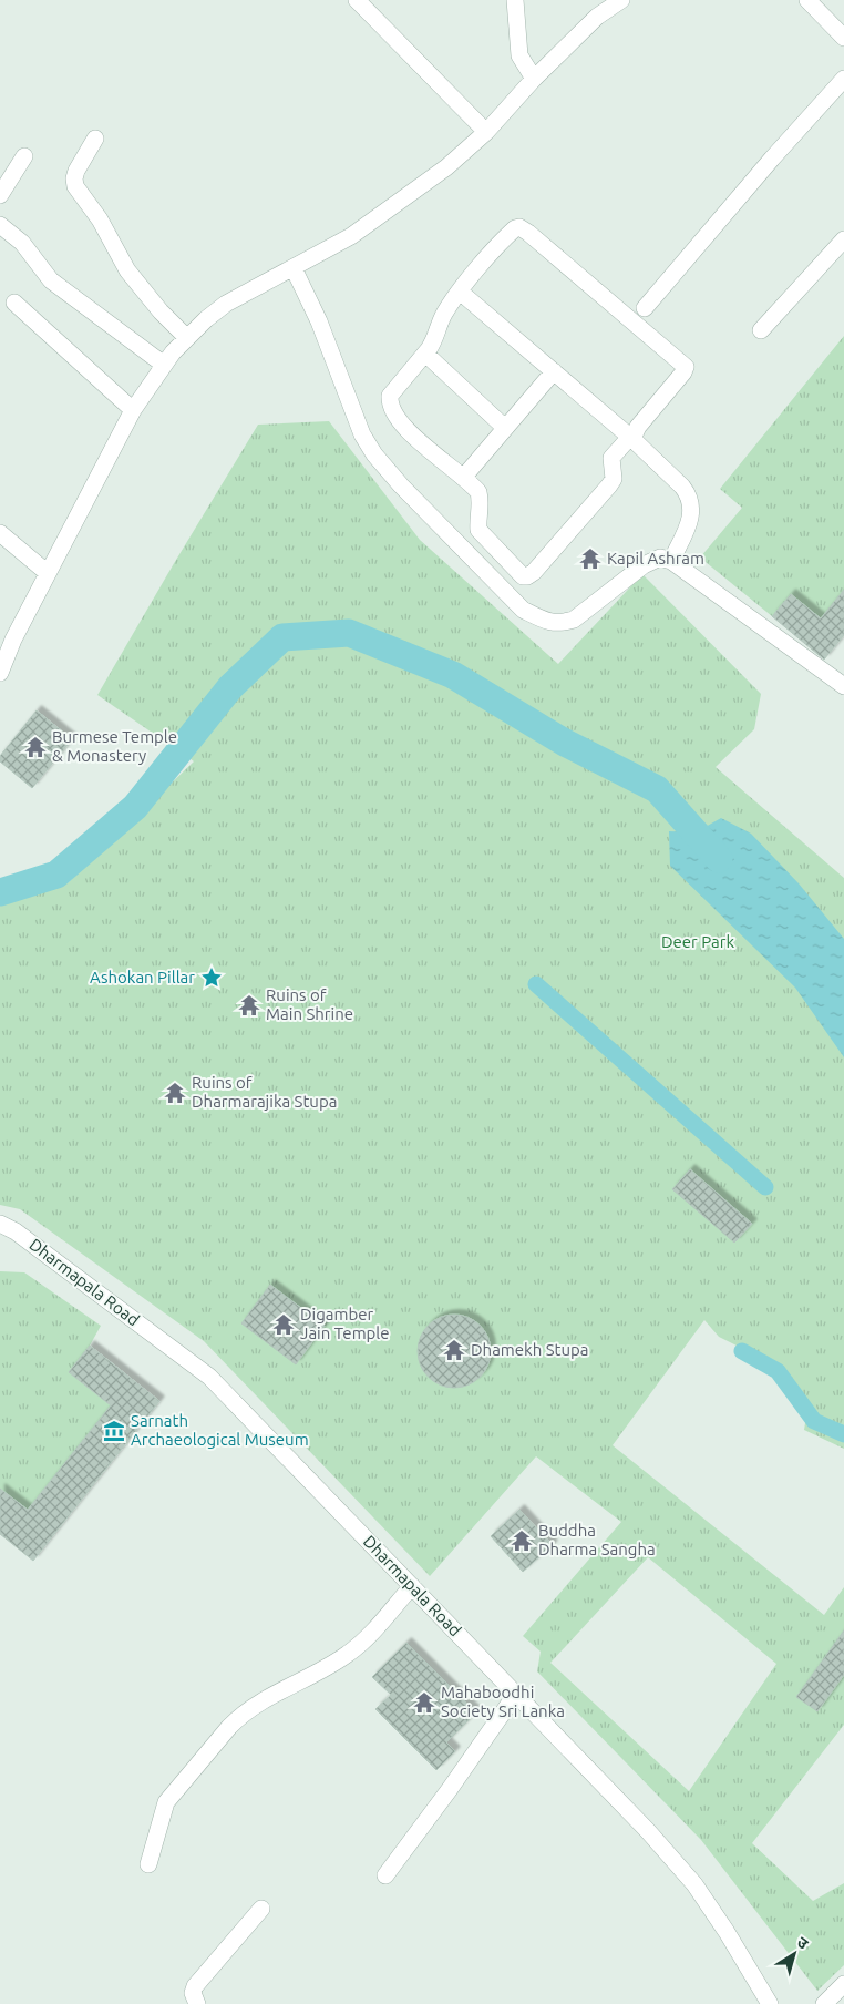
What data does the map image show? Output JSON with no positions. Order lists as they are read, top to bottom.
{
  "streets": {
    "street": ["Dharmapala Road"]
  },
  "parks": ["Deer Park"],
  "places": {
    "temple": [
      "Kapil Ashram",
      "Burmese Temple & Monastery",
      "Ruins of Main Shrine",
      "Ruins of Dharmarajika Stupa",
      "Digamber Jain Temple",
      "Dhamekh Stupa",
      "Buddha Dharma Sangha",
      "Mahaboodhi Society Sri Lanka"
    ],
    "place": ["Ashokan Pillar"],
    "museum": ["Sarnath Archaeological Museum"]
  },
  "north": "top right"
}
